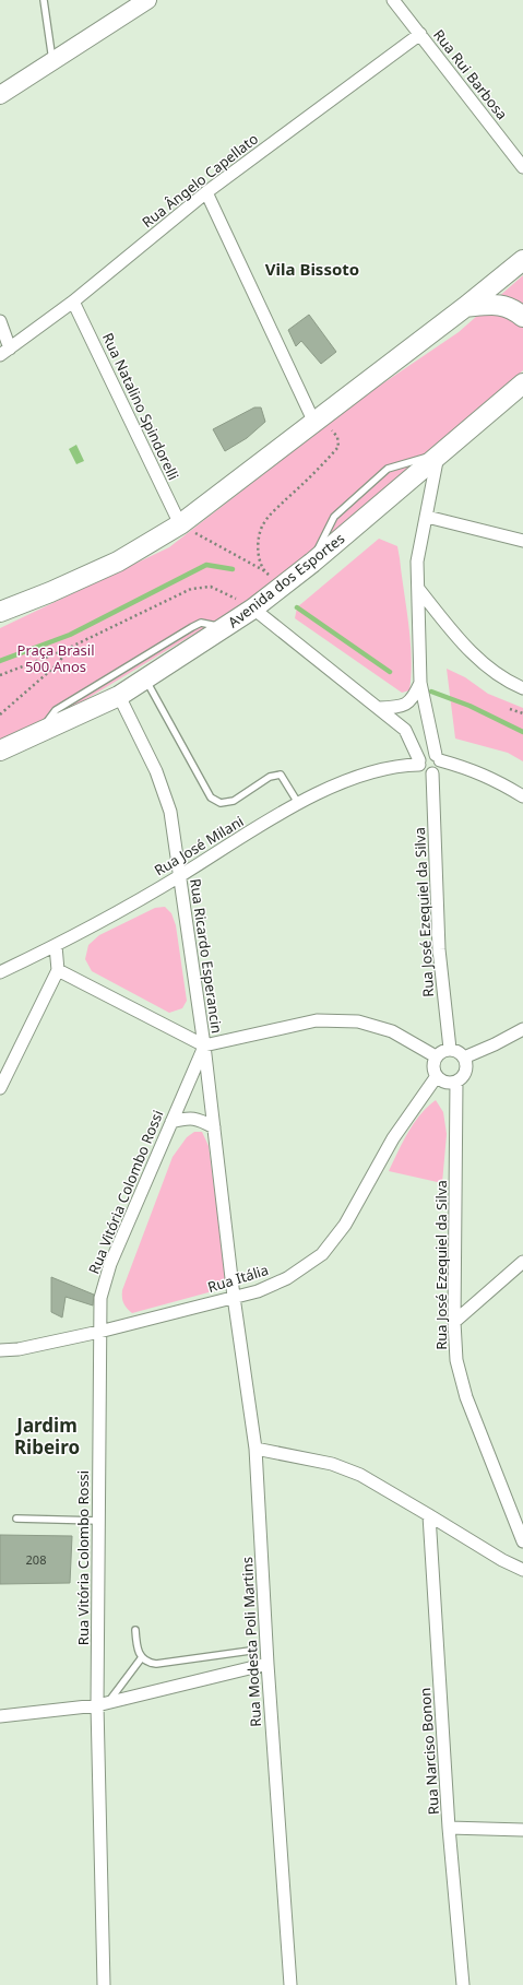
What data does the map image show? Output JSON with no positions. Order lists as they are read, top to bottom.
{
  "streets": {
    "main road": ["Avenida dos Esportes"],
    "street": [
      "Rua Rui Barbosa",
      "Rua Ângelo Capellato",
      "Rua Natalino Spindorelli",
      "Rua José Milani",
      "Rua José Ezequiel da Silva",
      "Rua Ricardo Esperancin",
      "Rua Vitória Colombo Rossi",
      "Rua Itália",
      "Rua Modesta Poli Martins",
      "Rua Narciso Bonon"
    ]
  },
  "crossings": [
    ["Rua Rui Barbosa", "Rua Ângelo Capellato"],
    ["Rua Ângelo Capellato", "Rua Natalino Spindorelli"],
    ["Avenida dos Esportes", "Rua Ricardo Esperancin"],
    ["Rua José Milani", "Rua José Ezequiel da Silva"],
    ["Rua José Milani", "Rua Ricardo Esperancin"],
    ["Rua José Ezequiel da Silva", "Rua Itália"],
    ["Rua Ricardo Esperancin", "Rua Vitória Colombo Rossi"],
    ["Rua Ricardo Esperancin", "Rua Itália"],
    ["Rua Ricardo Esperancin", "Rua Modesta Poli Martins"],
    ["Rua Vitória Colombo Rossi", "Rua Itália"],
    ["Rua Itália", "Rua Modesta Poli Martins"]
  ],
  "districts": ["Vila Bissoto", "Jardim Ribeiro"],
  "parks": ["Praça Brasil 500 Anos"],
  "house_numbers": ["208"]
}
